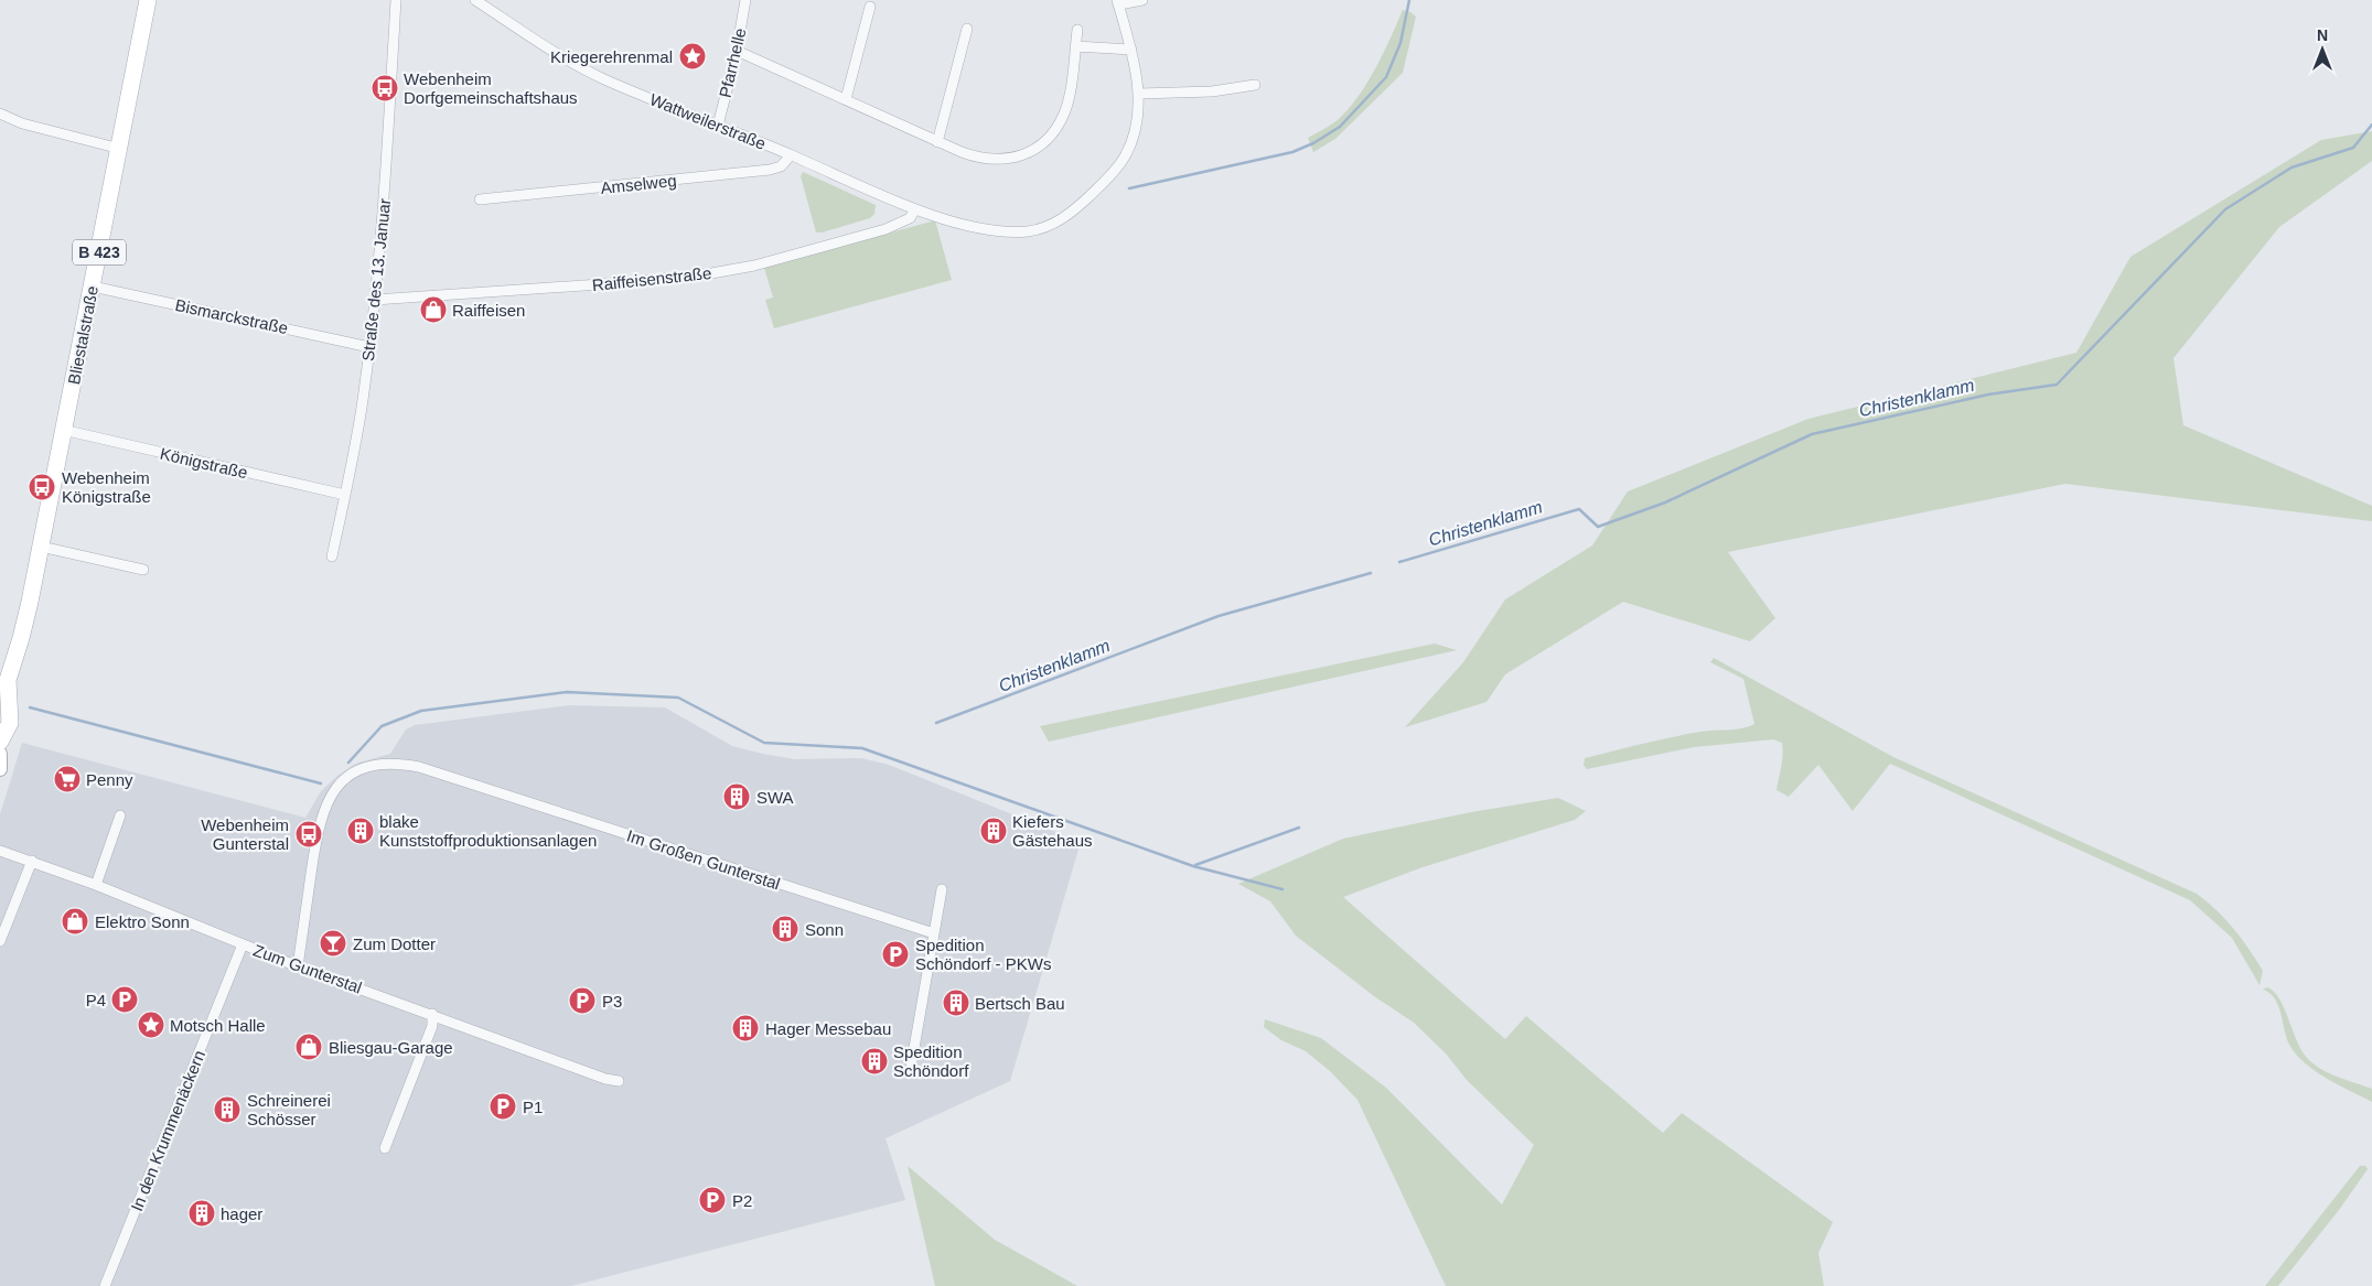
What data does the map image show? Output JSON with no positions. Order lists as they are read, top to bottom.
{
  "streets": {
    "main road": ["B 423", "Bliestalstraße"],
    "street": [
      "Pfarrhelle",
      "Wattweilerstraße",
      "Amselweg",
      "Raiffeisenstraße",
      "Straße des 13. Januar",
      "Bismarckstraße",
      "Königstraße",
      "Im Großen Gunterstal",
      "Zum Gunterstal",
      "In den Krummenäckern"
    ]
  },
  "crossings": [
    ["Pfarrhelle", "Wattweilerstraße"],
    ["Wattweilerstraße", "Amselweg"],
    ["Wattweilerstraße", "Raiffeisenstraße"],
    ["B 423", "Bliestalstraße"],
    ["Raiffeisenstraße", "Straße des 13. Januar"],
    ["Straße des 13. Januar", "Bismarckstraße"],
    ["Straße des 13. Januar", "Königstraße"],
    ["Bismarckstraße", "Bliestalstraße"],
    ["Bliestalstraße", "Königstraße"],
    ["Im Großen Gunterstal", "Zum Gunterstal"],
    ["Zum Gunterstal", "In den Krummenäckern"]
  ],
  "water": ["Christenklamm"],
  "places": {
    "place": ["Kriegerehrenmal", "Motsch Halle"],
    "bus stop": ["Webenheim Dorfgemeinschaftshaus", "Webenheim Königstraße", "Webenheim Gunterstal"],
    "shop": ["Raiffeisen", "Elektro Sonn", "Bliesgau-Garage"],
    "supermarket": ["Penny"],
    "building": [
      "SWA",
      "blake Kunststoffproduktionsanlagen",
      "Kiefers Gästehaus",
      "Sonn",
      "Bertsch Bau",
      "Hager Messebau",
      "Spedition Schöndorf",
      "Schreinerei Schösser",
      "hager"
    ],
    "bar": ["Zum Dotter"],
    "parking": [
      "Spedition Schöndorf - PKWs",
      "P4",
      "P3",
      "P1",
      "P2"
    ]
  },
  "north": "top"
}
